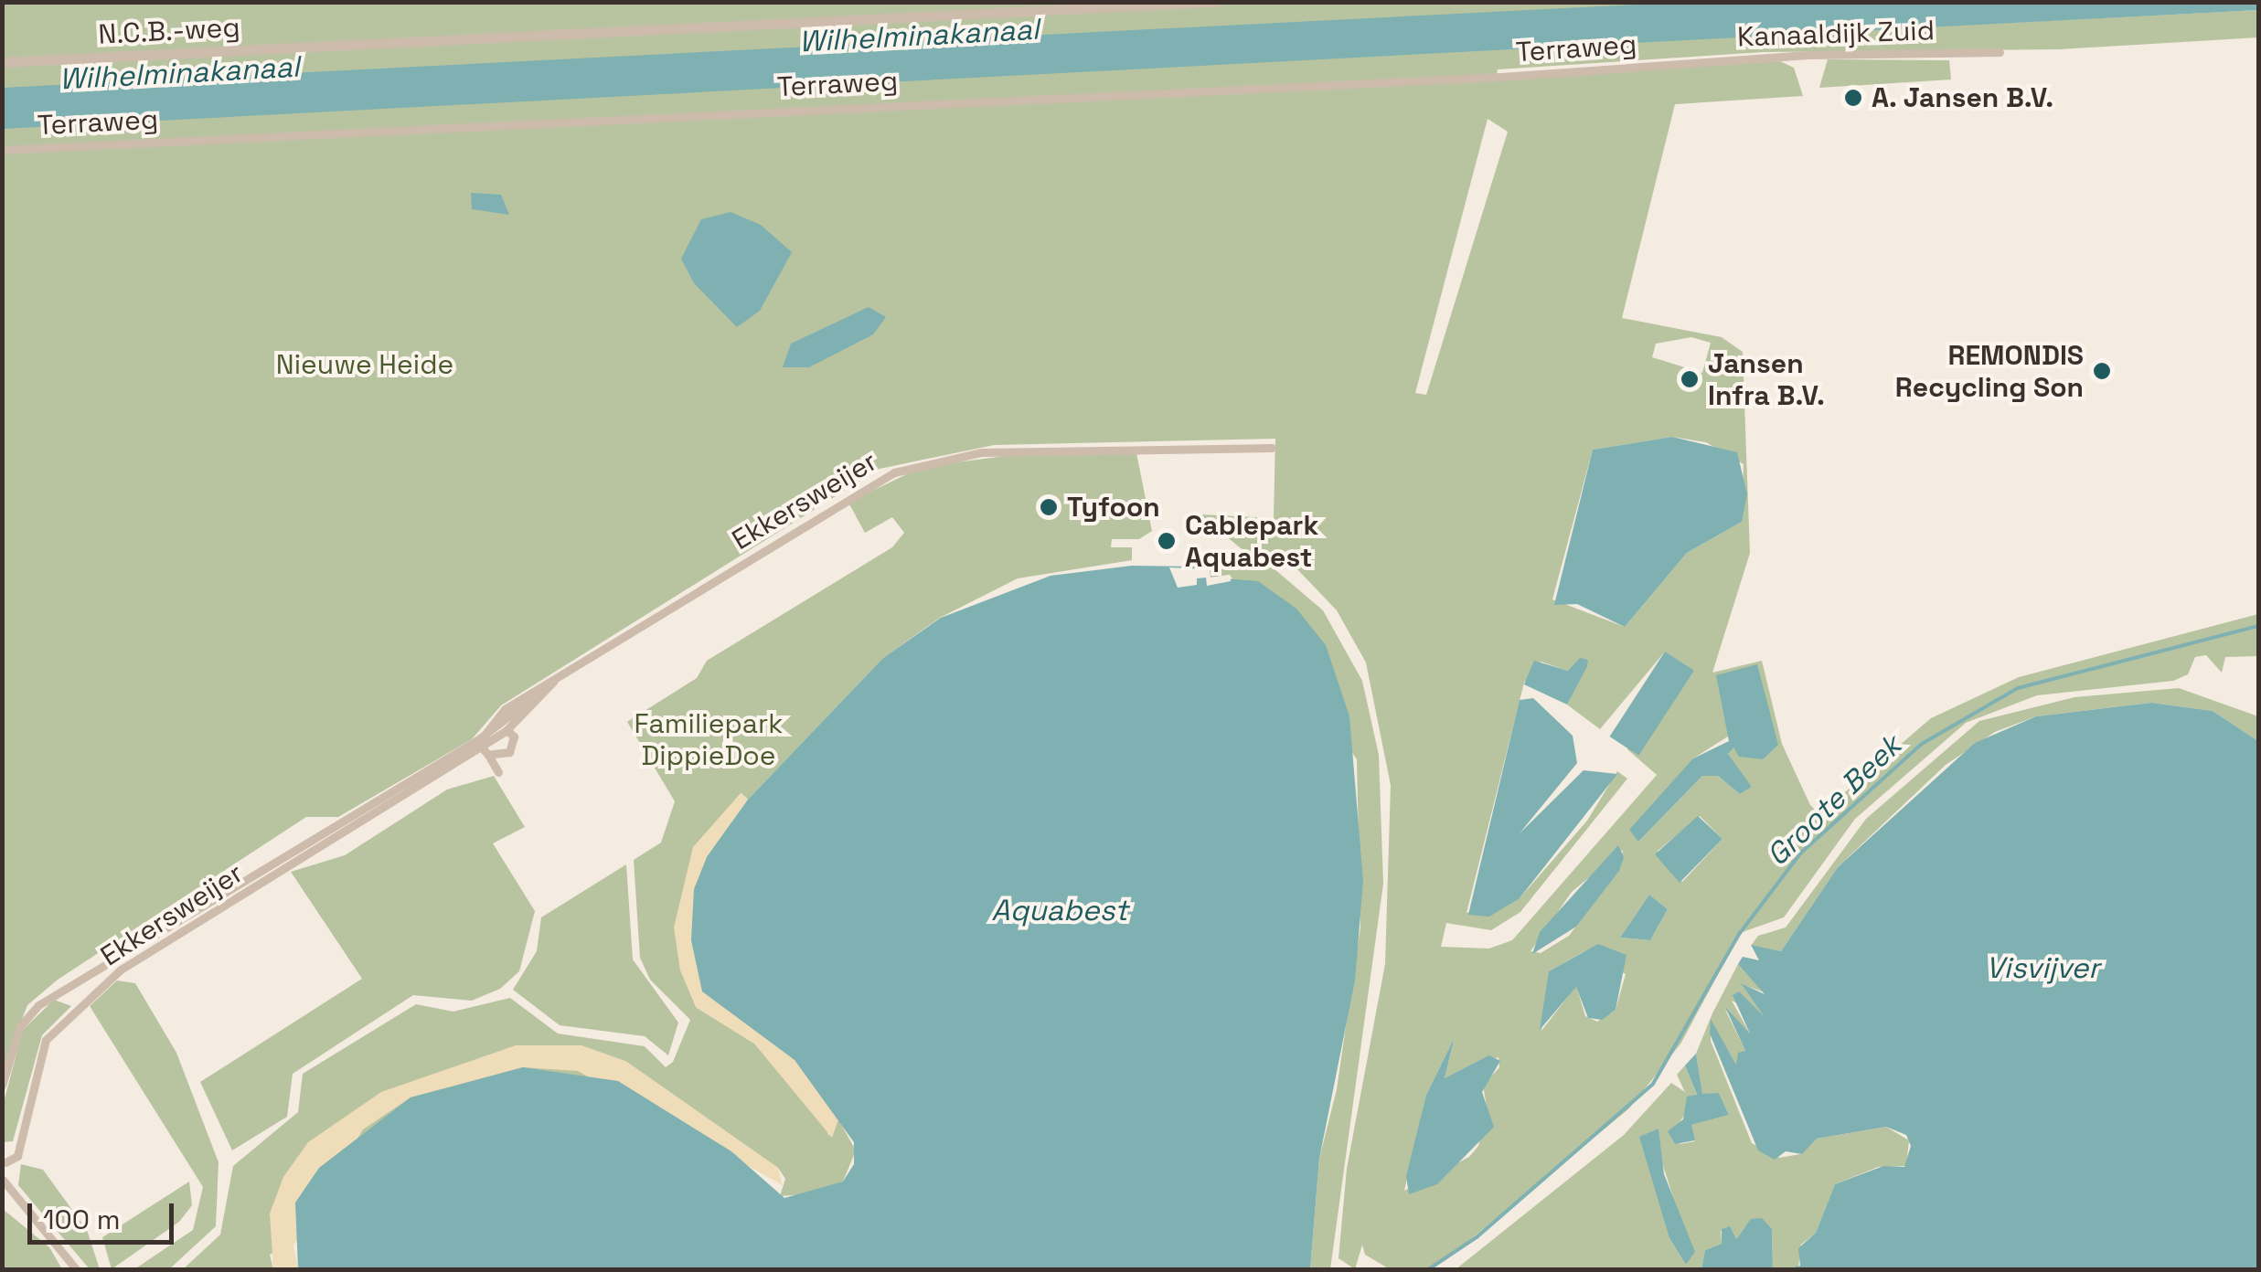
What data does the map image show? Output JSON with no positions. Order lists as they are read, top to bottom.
{
  "streets": {
    "street": [
      "N.C.B.-weg",
      "Kanaaldijk Zuid",
      "Terraweg",
      "Ekkersweijer"
    ]
  },
  "crossings": [
    ["Kanaaldijk Zuid", "Terraweg"]
  ],
  "water": [
    "Wilhelminakanaal",
    "Groote Beek",
    "Aquabest",
    "Visvijver"
  ],
  "parks": ["Nieuwe Heide", "Familiepark DippieDoe"],
  "places": [
    "A. Jansen B.V.",
    "REMONDIS Recycling Son",
    "Jansen Infra B.V.",
    "Tyfoon",
    "Cablepark Aquabest"
  ],
  "scale_bar": "100 m"
}
